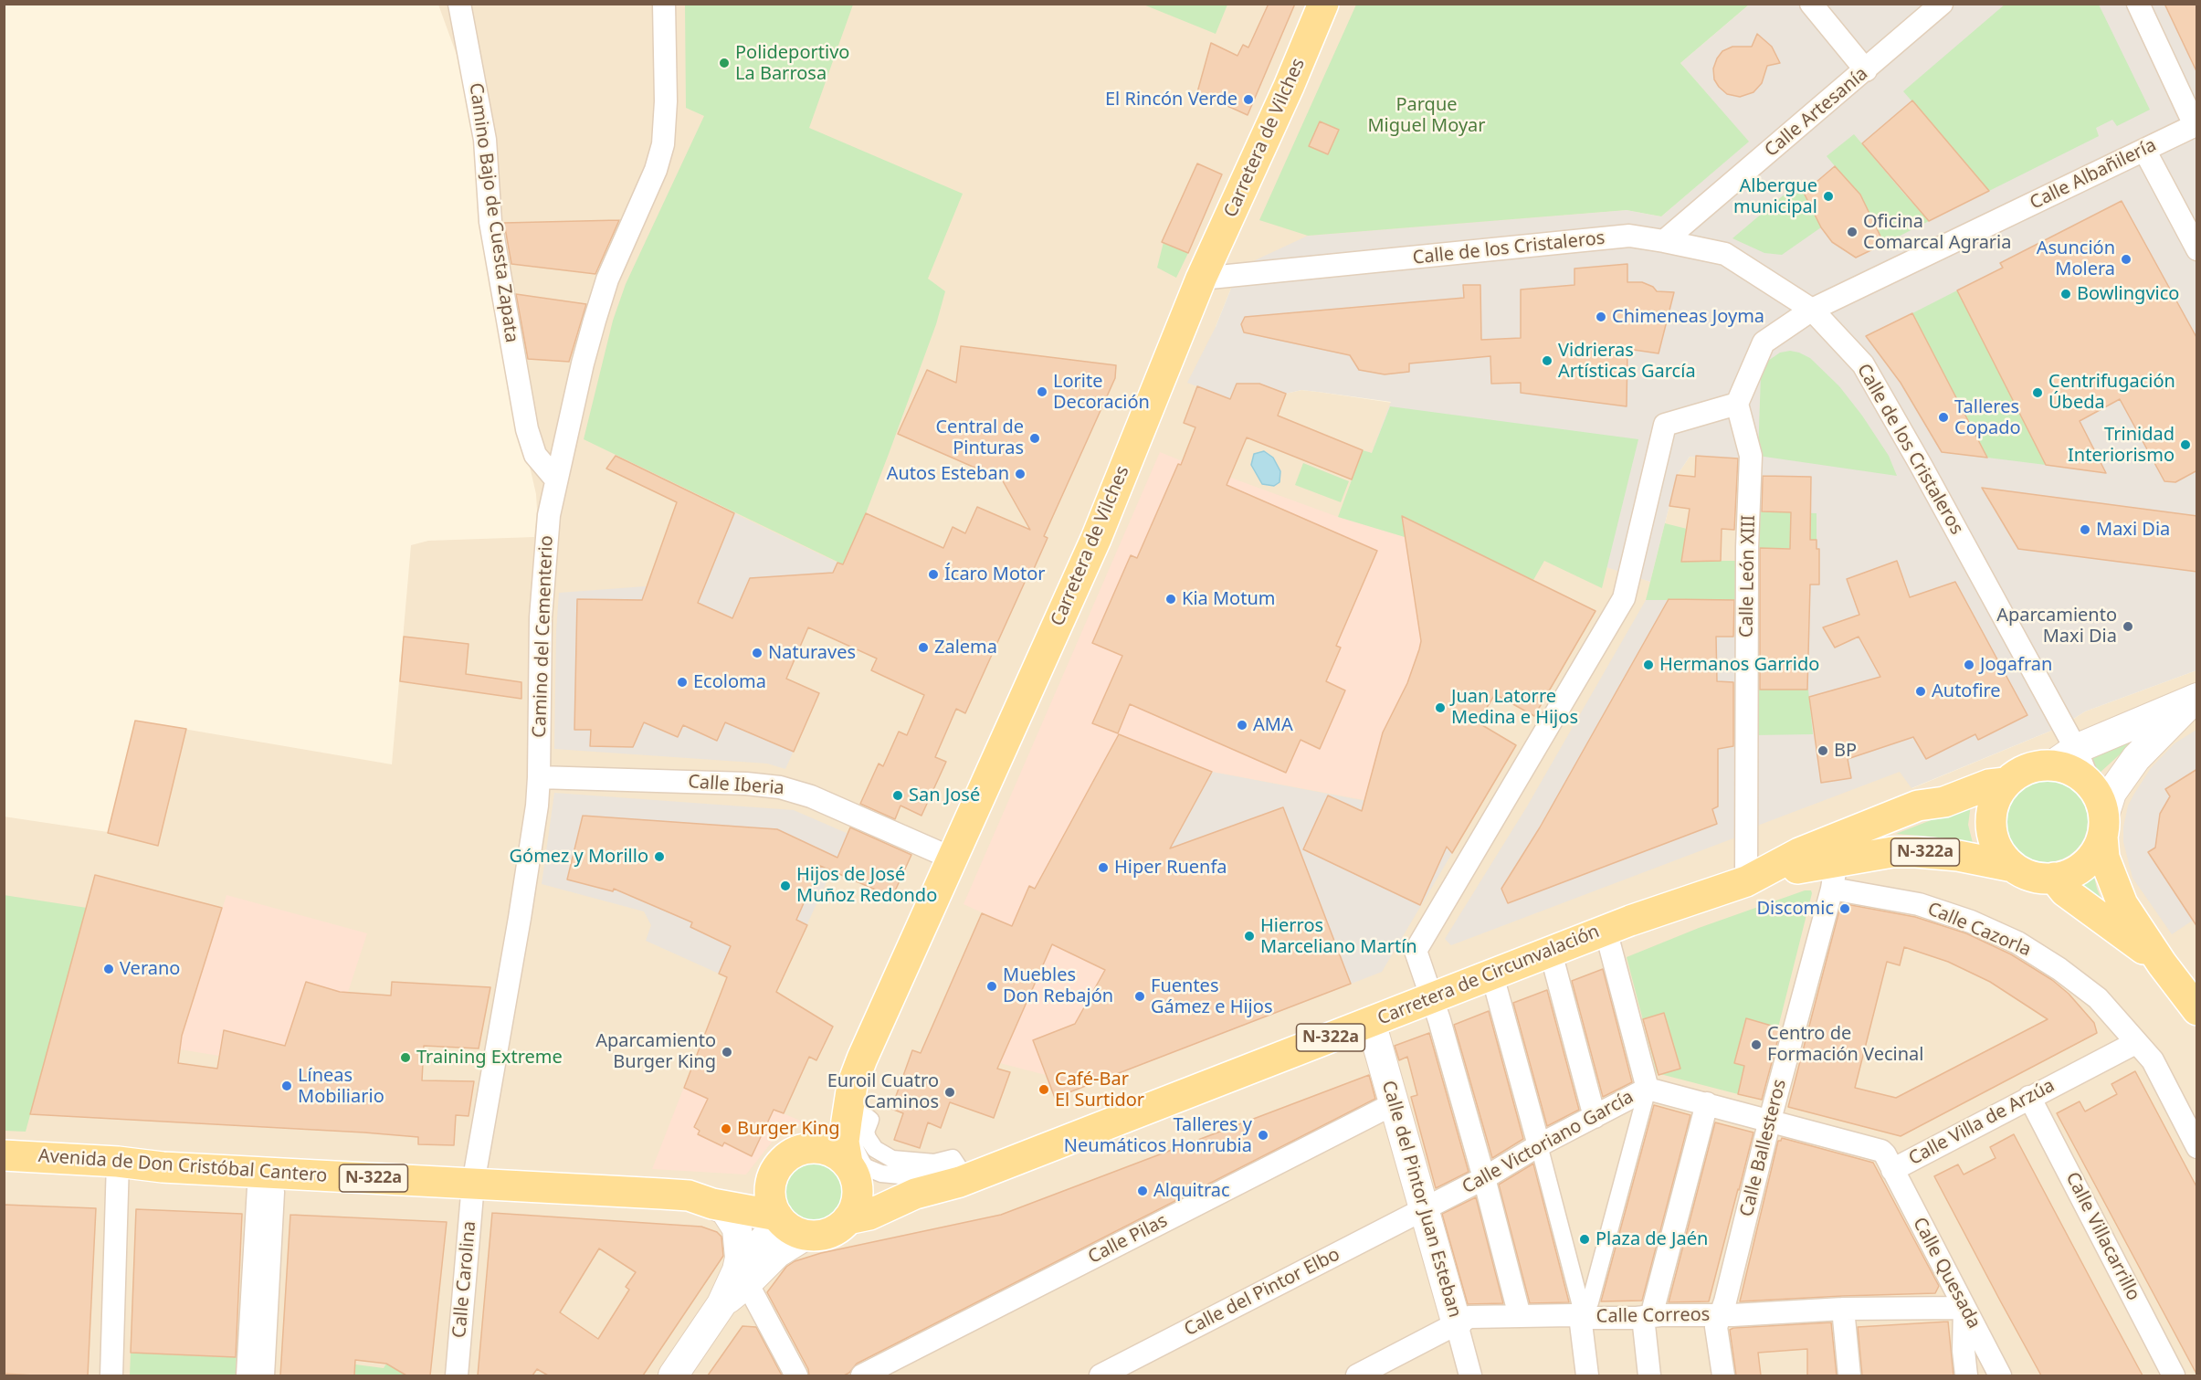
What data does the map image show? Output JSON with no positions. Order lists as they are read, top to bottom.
{
  "streets": {
    "main road": [
      "Carretera de Vilches",
      "N-322a",
      "Carretera de Circunvalación",
      "Avenida de Don Cristóbal Cantero"
    ],
    "street": [
      "Calle Artesanía",
      "Calle Albañilería",
      "Camino Bajo de Cuesta Zapata",
      "Calle de los Cristaleros",
      "Calle León XIII",
      "Camino del Cementerio",
      "Calle Iberia",
      "Calle Cazorla",
      "Calle Villa de Arzúa",
      "Calle Victoriano García",
      "Calle Ballesteros",
      "Calle del Pintor Juan Esteban",
      "Calle Villacarrillo",
      "Calle Pilas",
      "Calle Quesada",
      "Calle Carolina",
      "Calle del Pintor Elbo",
      "Calle Correos"
    ]
  },
  "crossings": [
    ["Calle Artesanía", "Calle de los Cristaleros"],
    ["Carretera de Vilches", "Calle de los Cristaleros"],
    ["Carretera de Vilches", "Calle Iberia"],
    ["Carretera de Vilches", "N-322a"],
    ["Carretera de Vilches", "Carretera de Circunvalación"],
    ["Carretera de Vilches", "Avenida de Don Cristóbal Cantero"],
    ["Calle Albañilería", "Calle de los Cristaleros"],
    ["Calle Albañilería", "Calle León XIII"],
    ["Camino Bajo de Cuesta Zapata", "Camino del Cementerio"],
    ["Calle de los Cristaleros", "N-322a"],
    ["Calle de los Cristaleros", "Carretera de Circunvalación"],
    ["Calle León XIII", "Carretera de Circunvalación"],
    ["Camino del Cementerio", "Calle Iberia"],
    ["Camino del Cementerio", "Avenida de Don Cristóbal Cantero"],
    ["Camino del Cementerio", "Calle Carolina"],
    ["N-322a", "Carretera de Circunvalación"],
    ["N-322a", "Avenida de Don Cristóbal Cantero"],
    ["Calle Cazorla", "Carretera de Circunvalación"],
    ["Calle Cazorla", "Calle Villa de Arzúa"],
    ["Calle Cazorla", "Calle Ballesteros"],
    ["Carretera de Circunvalación", "Calle Ballesteros"],
    ["Carretera de Circunvalación", "Avenida de Don Cristóbal Cantero"],
    ["Carretera de Circunvalación", "Calle del Pintor Juan Esteban"],
    ["Calle Villa de Arzúa", "Calle Victoriano García"],
    ["Calle Villa de Arzúa", "Calle Ballesteros"],
    ["Calle Villa de Arzúa", "Calle Villacarrillo"],
    ["Calle Villa de Arzúa", "Calle Quesada"],
    ["Calle Victoriano García", "Calle Ballesteros"],
    ["Calle Victoriano García", "Calle del Pintor Juan Esteban"],
    ["Calle Victoriano García", "Calle del Pintor Elbo"],
    ["Calle Ballesteros", "Calle Correos"],
    ["Avenida de Don Cristóbal Cantero", "Calle Carolina"],
    ["Calle del Pintor Juan Esteban", "Calle Pilas"],
    ["Calle del Pintor Juan Esteban", "Calle del Pintor Elbo"],
    ["Calle del Pintor Juan Esteban", "Calle Correos"],
    ["Calle Quesada", "Calle Correos"]
  ],
  "parks": ["Parque Miguel Moyar"],
  "places": [
    "Polideportivo La Barrosa",
    "El Rincón Verde",
    "Albergue municipal",
    "Oficina Comarcal Agraria",
    "Asunción Molera",
    "Bowlingvico",
    "Chimeneas Joyma",
    "Vidrieras Artísticas García",
    "Lorite Decoración",
    "Centrifugación Úbeda",
    "Talleres Copado",
    "Central de Pinturas",
    "Trinidad Interiorismo",
    "Autos Esteban",
    "Maxi Dia",
    "Ícaro Motor",
    "Kia Motum",
    "Aparcamiento Maxi Dia",
    "Zalema",
    "Naturaves",
    "Hermanos Garrido",
    "Jogafran",
    "Ecoloma",
    "Autofire",
    "Juan Latorre Medina e Hijos",
    "AMA",
    "BP",
    "San José",
    "Gómez y Morillo",
    "Hiper Ruenfa",
    "Hijos de José Muñoz Redondo",
    "Discomic",
    "Hierros Marceliano Martín",
    "Verano",
    "Muebles Don Rebajón",
    "Fuentes Gámez e Hijos",
    "Centro de Formación Vecinal",
    "Aparcamiento Burger King",
    "Training Extreme",
    "Líneas Mobiliario",
    "Café-Bar El Surtidor",
    "Euroil Cuatro Caminos",
    "Burger King",
    "Talleres y Neumáticos Honrubia",
    "Alquitrac",
    "Plaza de Jaén"
  ]
}
